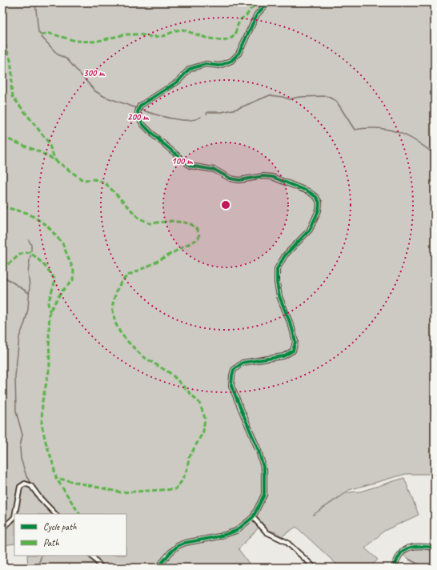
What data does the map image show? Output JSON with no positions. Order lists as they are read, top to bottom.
{
  "legend": ["Cycle path", "Path"],
  "rings": ["300 m", "200 m", "100 m"]
}
